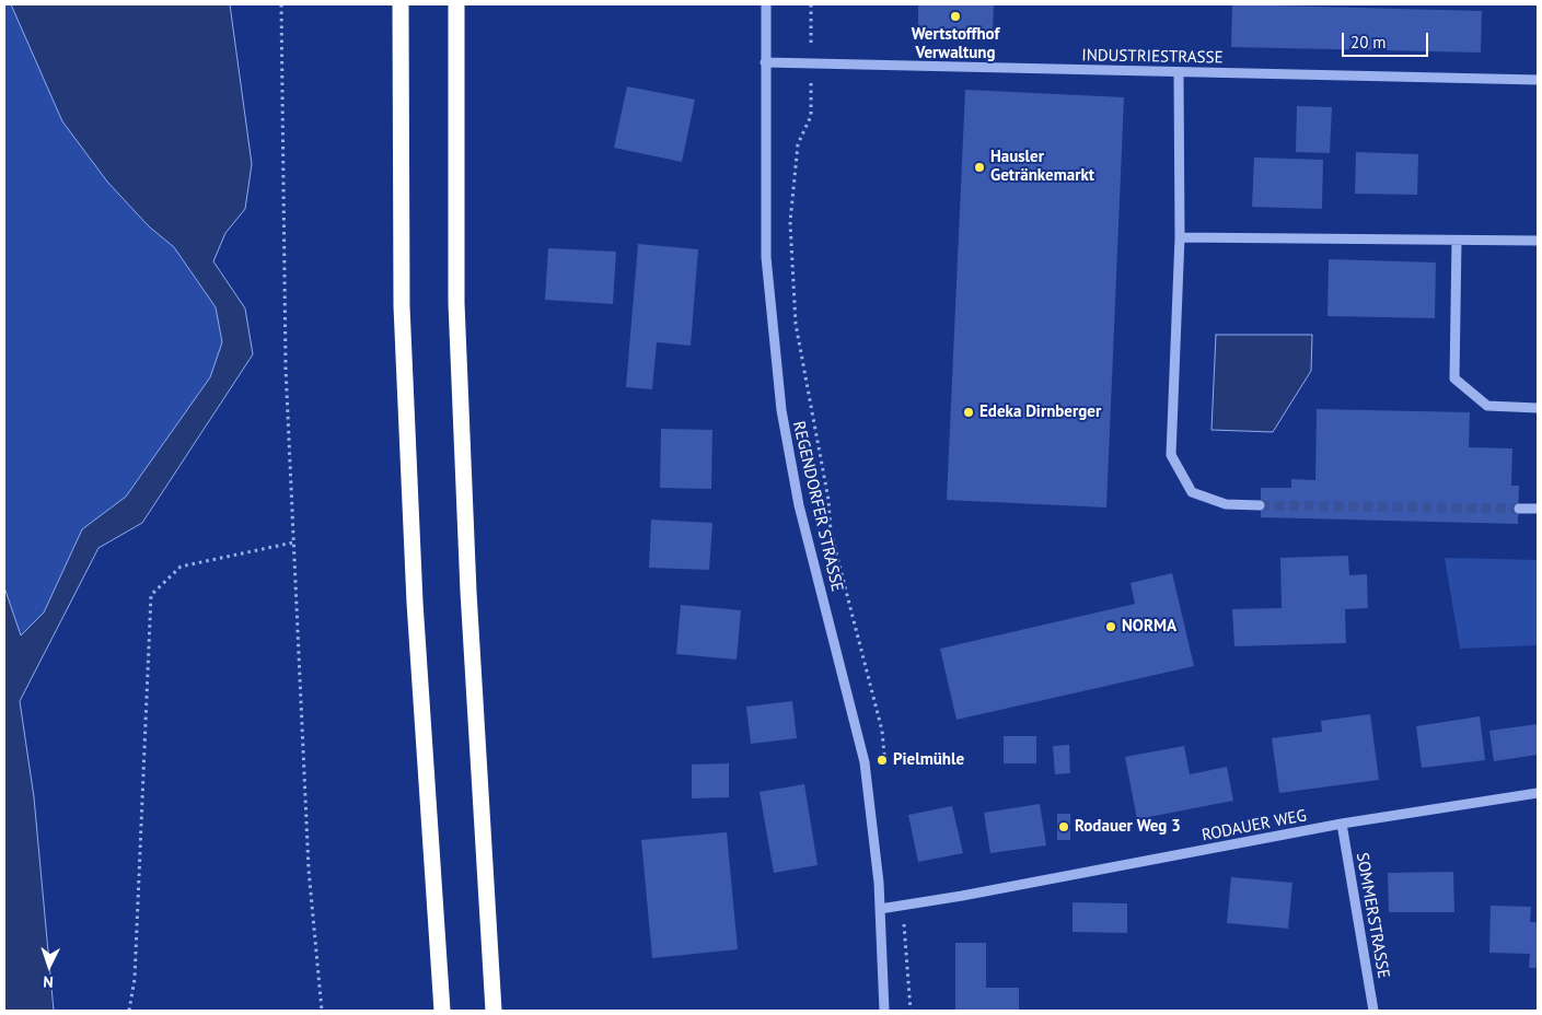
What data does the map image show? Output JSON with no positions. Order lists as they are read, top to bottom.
{
  "streets": {
    "street": [
      "INDUSTRIESTRASSE",
      "REGENDORFER STRASSE",
      "RODAUER WEG",
      "SOMMERSTRASSE"
    ]
  },
  "crossings": [
    ["INDUSTRIESTRASSE", "REGENDORFER STRASSE"],
    ["REGENDORFER STRASSE", "RODAUER WEG"],
    ["RODAUER WEG", "SOMMERSTRASSE"]
  ],
  "places": [
    "Wertstoffhof Verwaltung",
    "Hausler Getränkemarkt",
    "Edeka Dirnberger",
    "NORMA",
    "Pielmühle",
    "Rodauer Weg 3"
  ],
  "scale_bar": "20 m",
  "north": "bottom"
}
